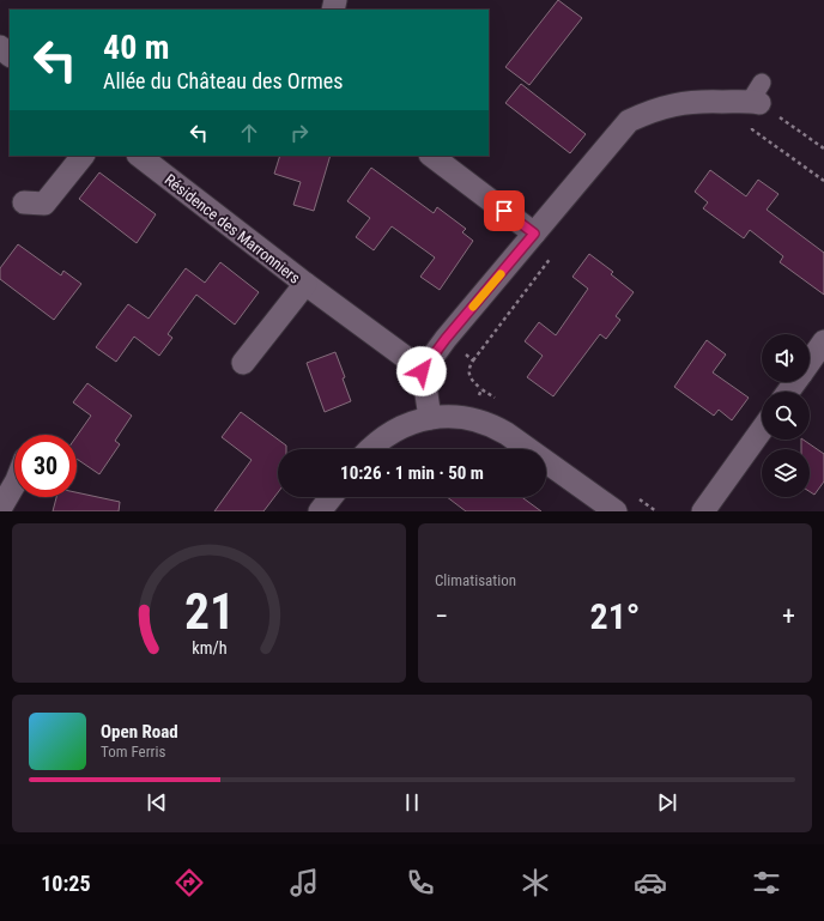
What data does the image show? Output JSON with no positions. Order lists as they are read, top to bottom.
{
  "streets": {
    "street": ["Résidence des Marronniers"]
  },
  "page": {
    "turn": ["40 m", "Allée du Château des Ormes"],
    "limit": "30",
    "trip": "10:26 · 1 min · 50 m",
    "tile": "Climatisation",
    "heat": ["−", "21°", "+"],
    "song": ["Open Road", "Tom Ferris"],
    "tabs": "10:25",
    "gauge": ["21", "km/h"]
  }
}
